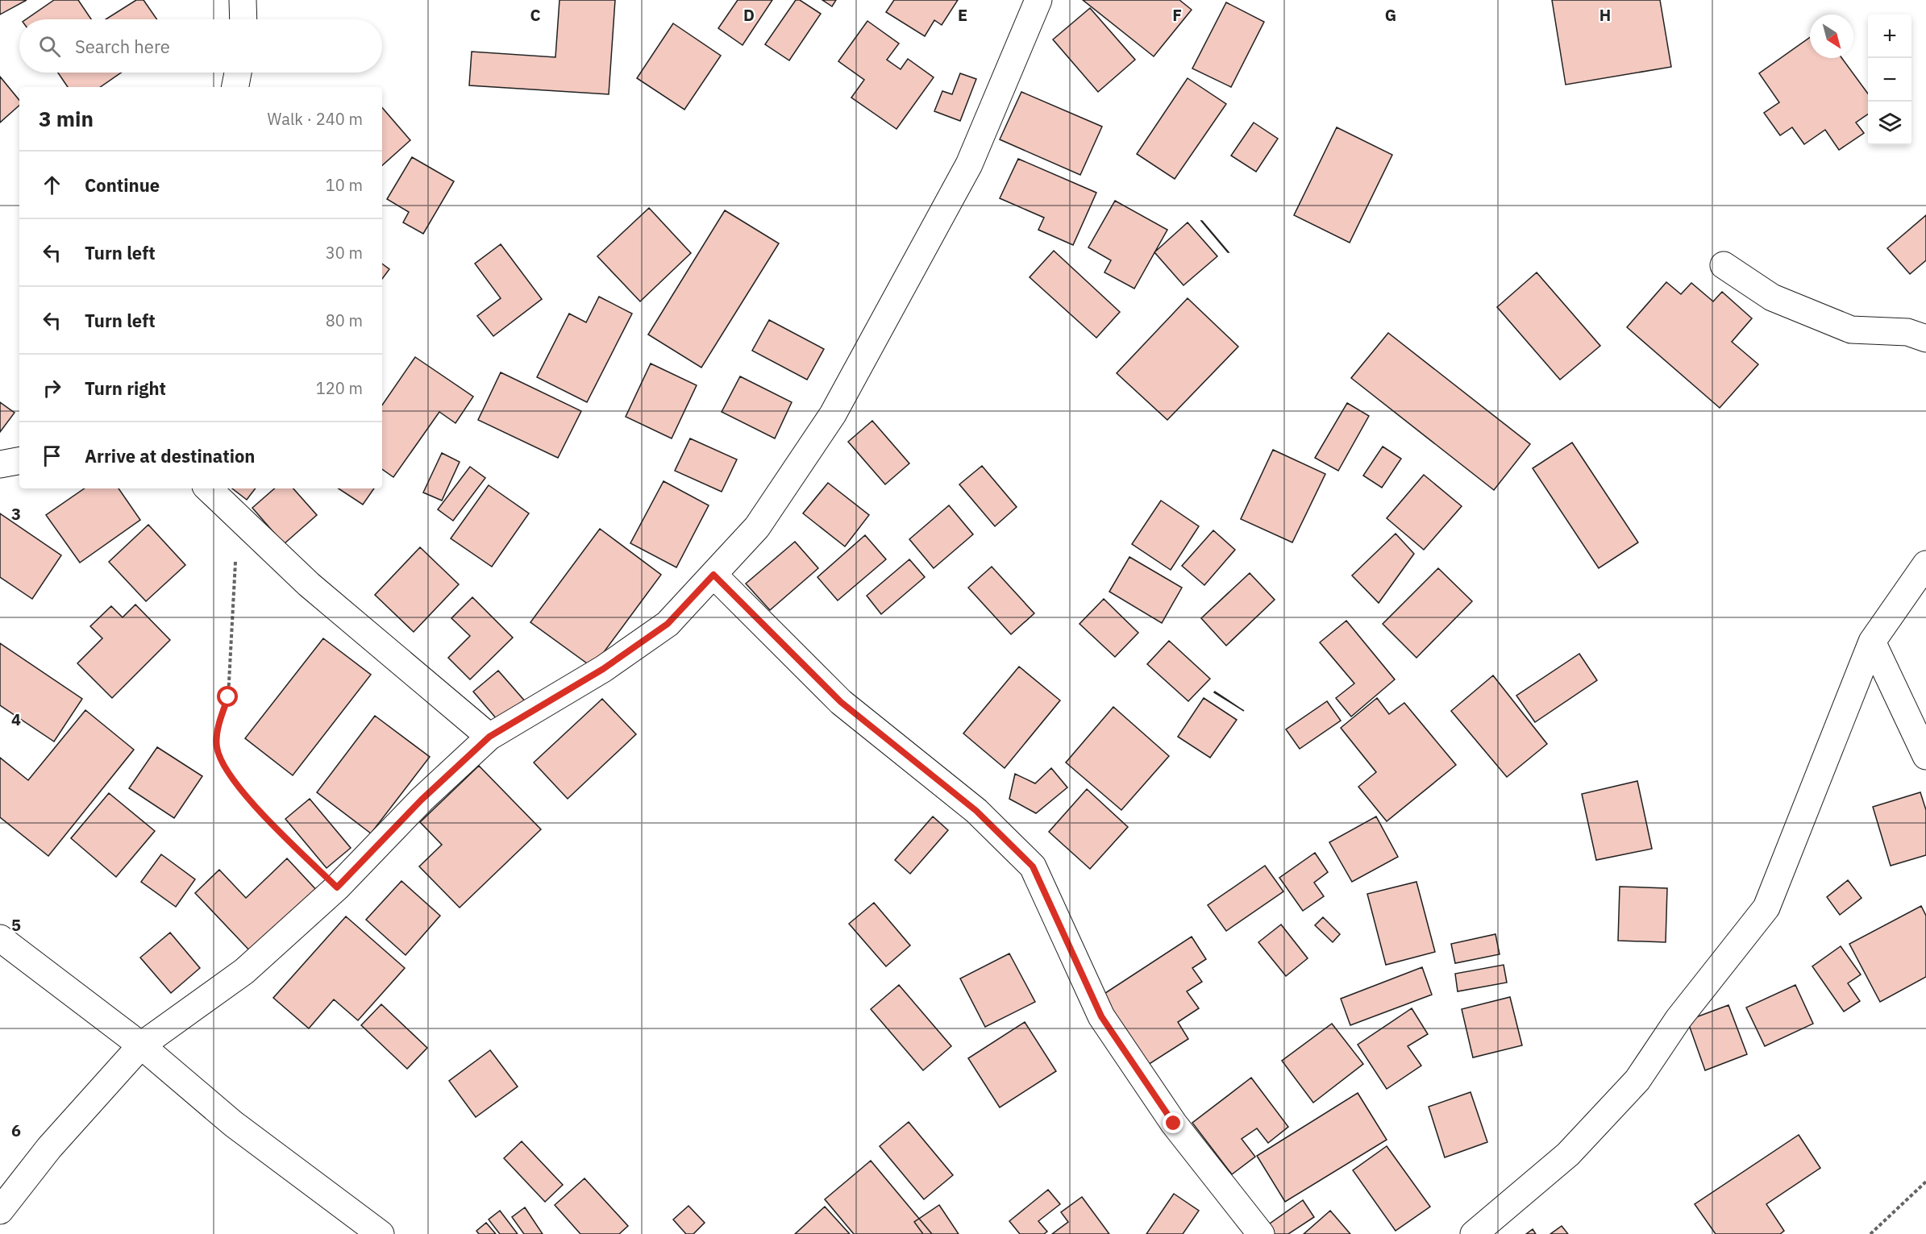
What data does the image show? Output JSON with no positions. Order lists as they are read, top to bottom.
{
  "north": "bottom right",
  "page": {
    "map_buttons": ["+", "−"],
    "search": "Search here",
    "heading": ["3 min", "Walk · 240 m"],
    "list": [
      ["Continue", "10 m"],
      ["Turn left", "30 m"],
      ["Turn left", "80 m"],
      ["Turn right", "120 m"],
      "Arrive at destination"
    ]
  },
  "grid": {
    "columns": [
      "C",
      "D",
      "E",
      "F",
      "G",
      "H"
    ],
    "rows": [
      "3",
      "4",
      "5",
      "6"
    ]
  }
}
